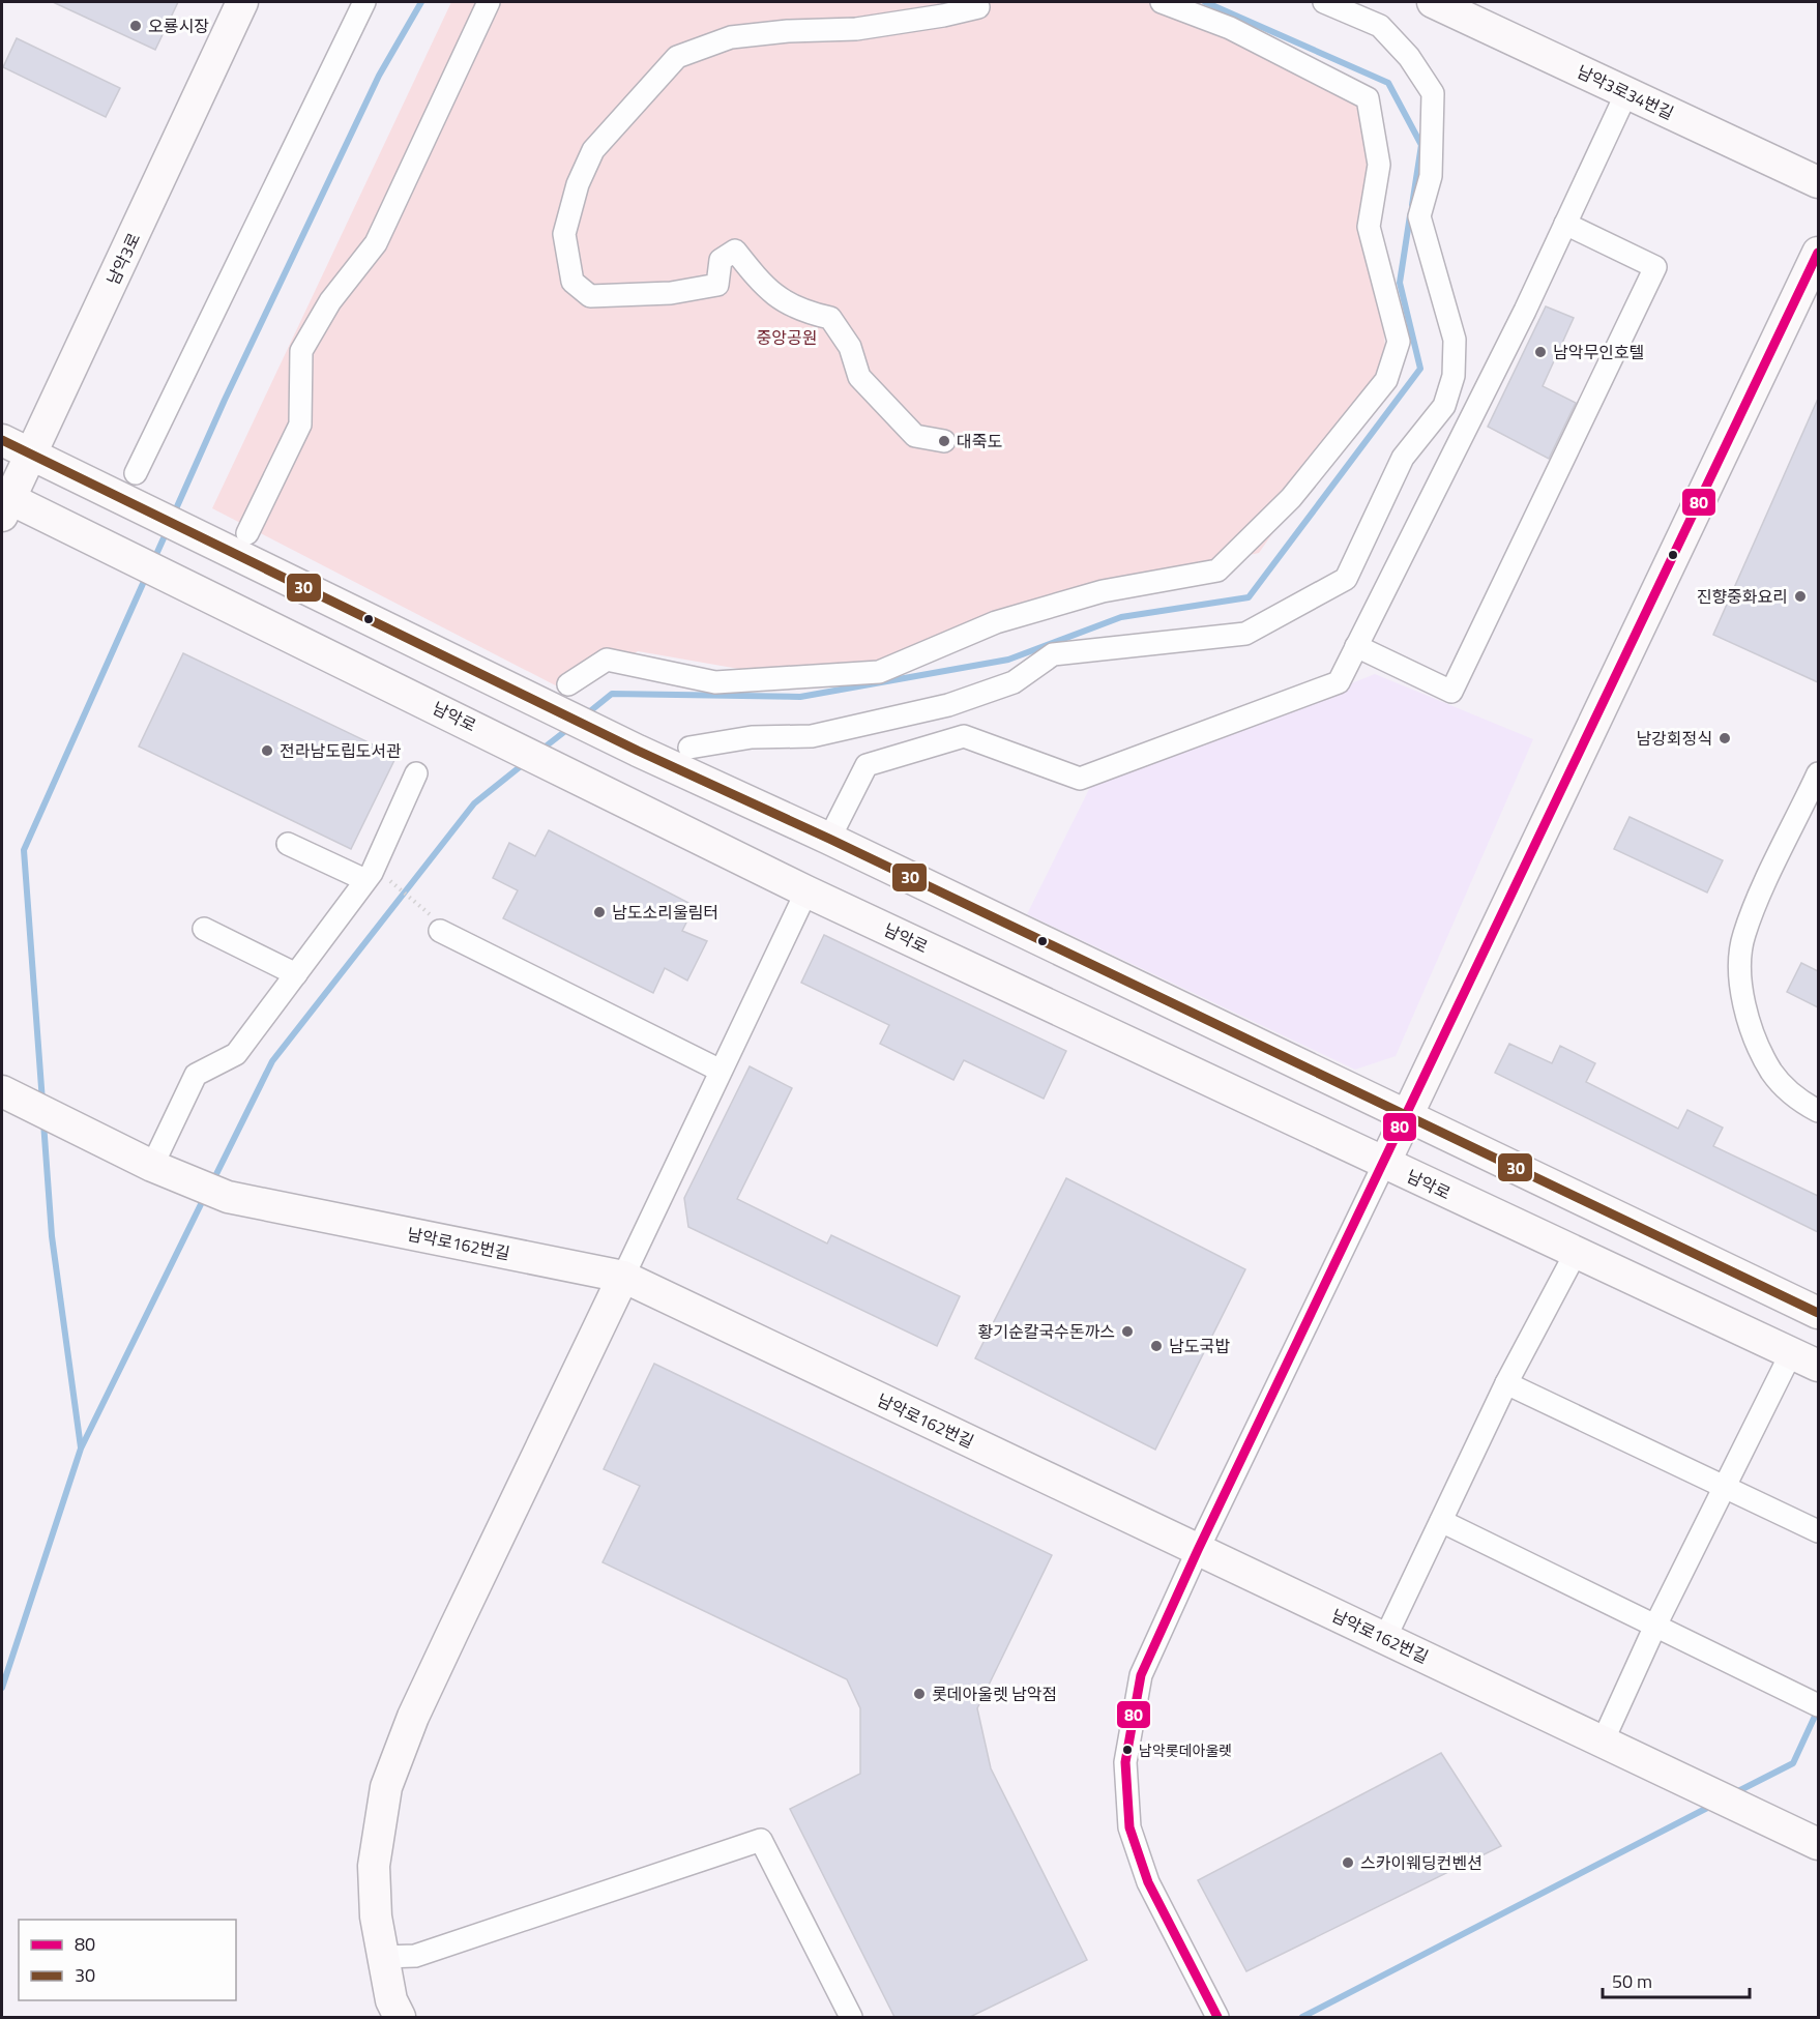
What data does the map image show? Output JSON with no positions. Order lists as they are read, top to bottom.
{
  "streets": {
    "street": [
      "남악3로34번길",
      "남악3로",
      "남악로",
      "남악로162번길"
    ]
  },
  "crossings": [
    ["남악3로", "남악로"]
  ],
  "parks": ["중앙공원"],
  "places": [
    "오룡시장",
    "남악무인호텔",
    "대죽도",
    "진향중화요리",
    "남강회정식",
    "전라남도립도서관",
    "남도소리울림터",
    "황기순칼국수돈까스",
    "남도국밥",
    "롯데아울렛 남악점",
    "남악롯데아울렛",
    "스카이웨딩컨벤션"
  ],
  "lines": ["transit line 80", "transit line 30"],
  "legend": ["80", "30"],
  "scale_bar": "50 m"
}
